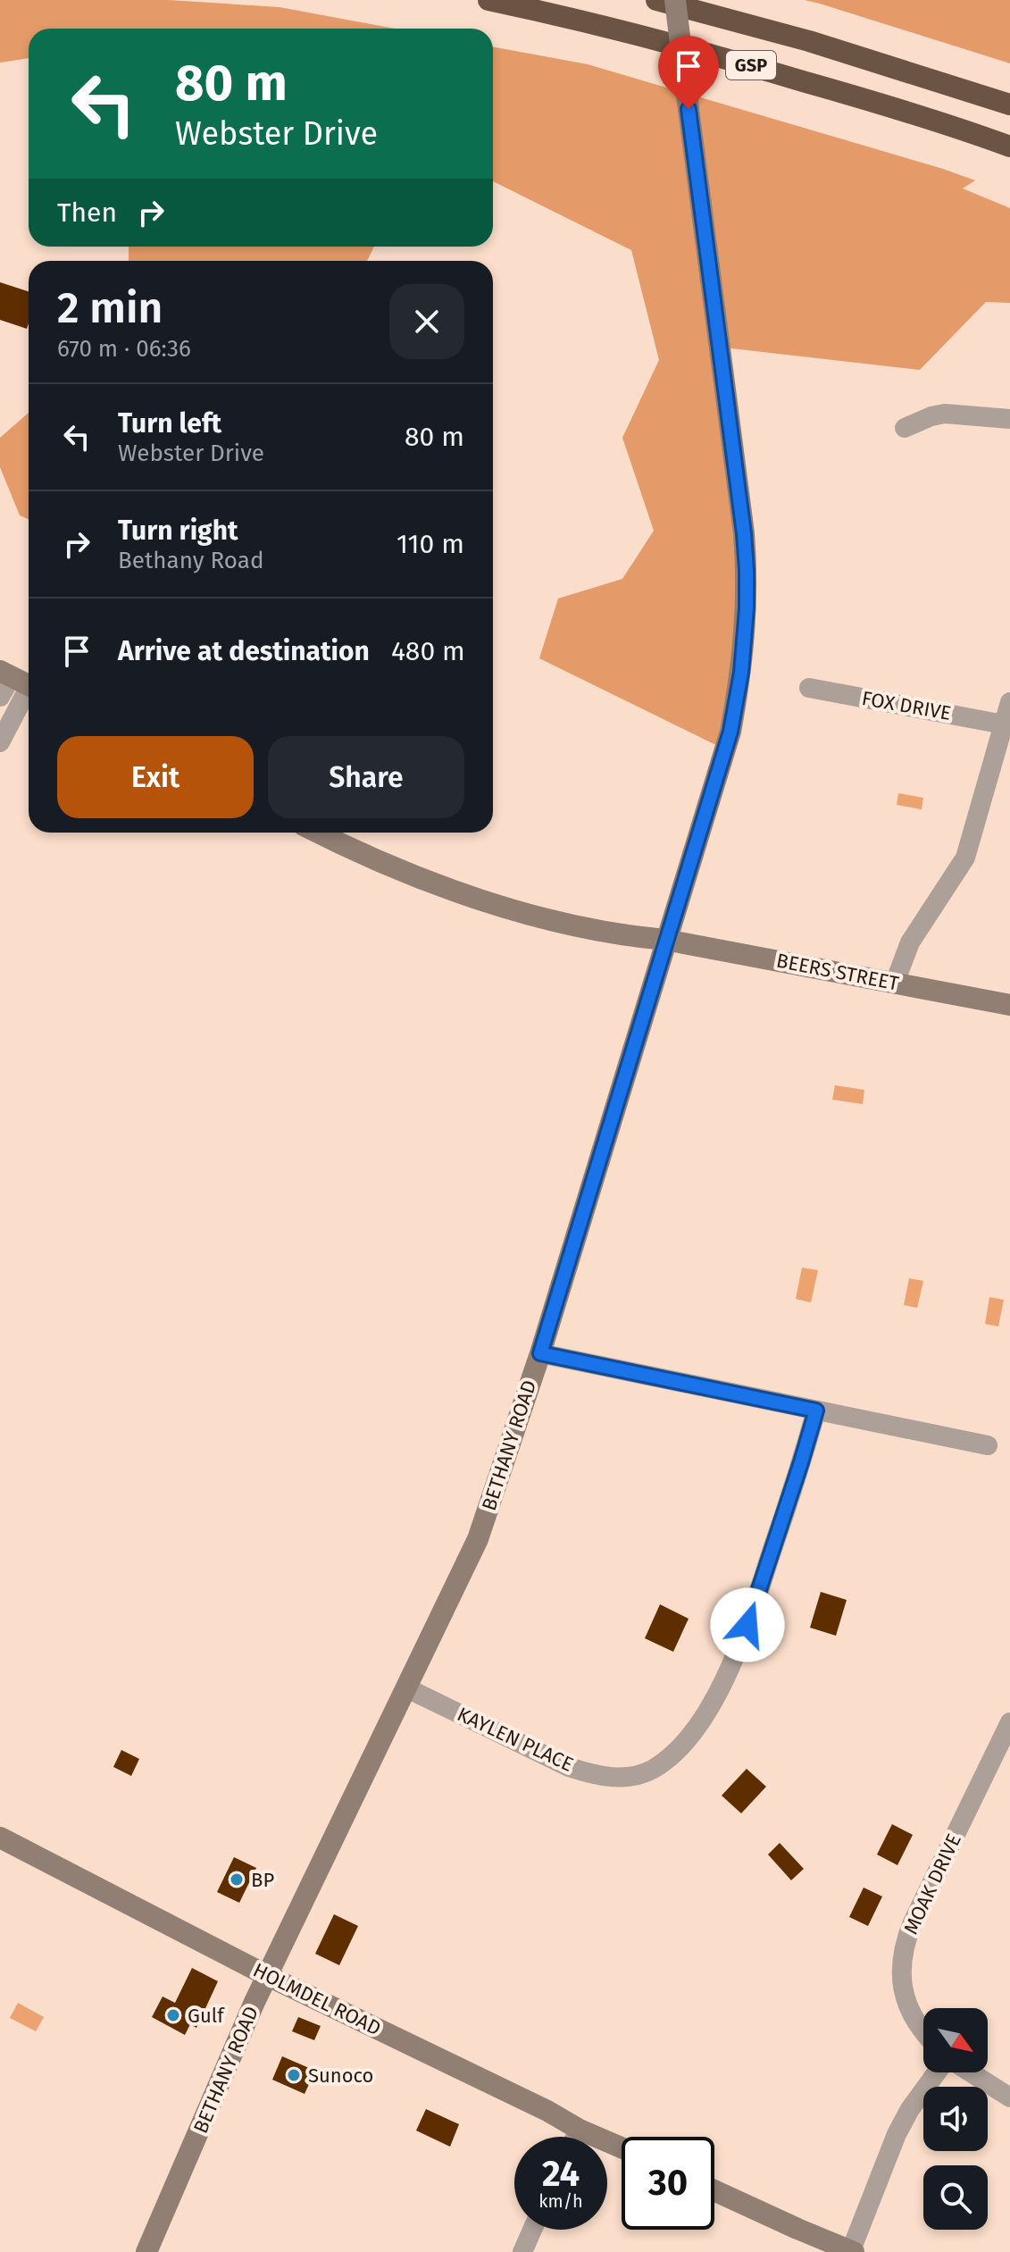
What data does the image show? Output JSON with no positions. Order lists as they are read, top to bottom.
{
  "streets": {
    "highway": ["GSP"],
    "street": [
      "FOX DRIVE",
      "BEERS STREET",
      "BETHANY ROAD",
      "KAYLEN PLACE",
      "MOAK DRIVE",
      "HOLMDEL ROAD"
    ]
  },
  "crossings": [
    ["BEERS STREET", "BETHANY ROAD"],
    ["BETHANY ROAD", "KAYLEN PLACE"],
    ["BETHANY ROAD", "HOLMDEL ROAD"]
  ],
  "places": ["BP", "Gulf", "Sunoco"],
  "north": "bottom right",
  "page": {
    "turn": ["80 m", "Webster Drive"],
    "then": "Then",
    "heading": ["2 min", "670 m · 06:36"],
    "list": [
      {
        "name": "Turn left",
        "note": "Webster Drive",
        "value": "80 m"
      },
      {
        "name": "Turn right",
        "note": "Bethany Road",
        "value": "110 m"
      },
      {
        "name": "Arrive at destination",
        "value": "480 m"
      }
    ],
    "buttons": ["Exit", "Share"],
    "speed": "24 km/h",
    "limit": "30"
  }
}
